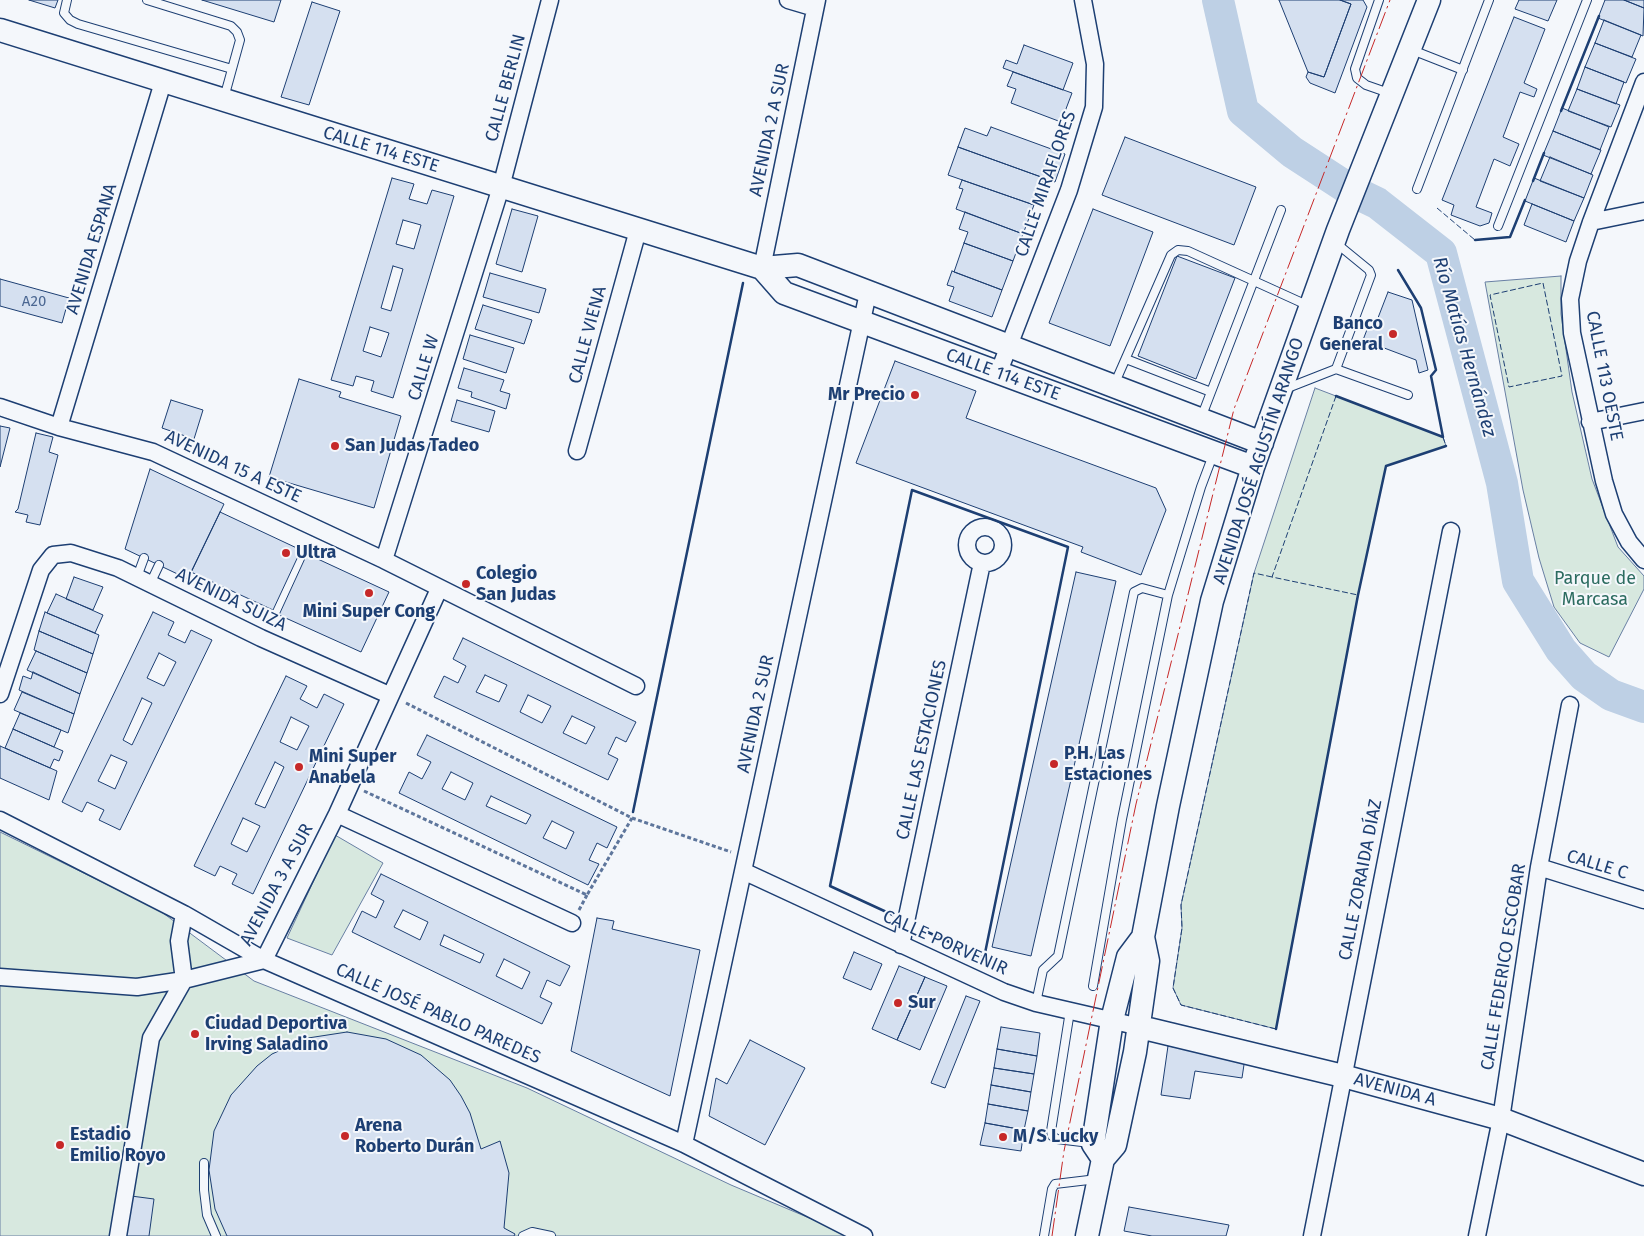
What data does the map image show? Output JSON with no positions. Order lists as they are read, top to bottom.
{
  "streets": {
    "street": [
      "CALLE BERLIN",
      "AVENIDA 2 A SUR",
      "CALLE 114 ESTE",
      "CALLE MIRAFLORES",
      "AVENIDA ESPANA",
      "CALLE VIENA",
      "CALLE W",
      "CALLE 113 OESTE",
      "AVENIDA JOSÉ AGUSTÍN ARANGO",
      "AVENIDA 15 A ESTE",
      "AVENIDA SUIZA",
      "AVENIDA 2 SUR",
      "CALLE LAS ESTACIONES",
      "CALLE C",
      "CALLE ZORAIDA DÍAZ",
      "AVENIDA 3 A SUR",
      "CALLE PORVENIR",
      "CALLE FEDERICO ESCOBAR",
      "CALLE JOSÉ PABLO PAREDES",
      "AVENIDA A"
    ]
  },
  "crossings": [
    ["CALLE BERLIN", "CALLE 114 ESTE"],
    ["CALLE BERLIN", "CALLE W"],
    ["AVENIDA 2 A SUR", "CALLE 114 ESTE"],
    ["CALLE 114 ESTE", "CALLE MIRAFLORES"],
    ["CALLE 114 ESTE", "AVENIDA ESPANA"],
    ["CALLE 114 ESTE", "CALLE VIENA"],
    ["CALLE 114 ESTE", "CALLE W"],
    ["CALLE 114 ESTE", "AVENIDA JOSÉ AGUSTÍN ARANGO"],
    ["CALLE 114 ESTE", "AVENIDA 2 SUR"],
    ["AVENIDA ESPANA", "AVENIDA 15 A ESTE"],
    ["CALLE W", "AVENIDA 15 A ESTE"],
    ["AVENIDA JOSÉ AGUSTÍN ARANGO", "CALLE PORVENIR"],
    ["AVENIDA JOSÉ AGUSTÍN ARANGO", "AVENIDA A"],
    ["AVENIDA 15 A ESTE", "AVENIDA 3 A SUR"],
    ["AVENIDA SUIZA", "AVENIDA 3 A SUR"],
    ["AVENIDA 2 SUR", "CALLE PORVENIR"],
    ["AVENIDA 2 SUR", "CALLE JOSÉ PABLO PAREDES"],
    ["CALLE LAS ESTACIONES", "CALLE PORVENIR"],
    ["CALLE C", "CALLE FEDERICO ESCOBAR"],
    ["CALLE ZORAIDA DÍAZ", "AVENIDA A"],
    ["AVENIDA 3 A SUR", "CALLE JOSÉ PABLO PAREDES"],
    ["CALLE PORVENIR", "AVENIDA A"],
    ["CALLE FEDERICO ESCOBAR", "AVENIDA A"]
  ],
  "water": ["Río Matías Hernández"],
  "parks": ["Parque de Marcasa"],
  "places": [
    "Banco General",
    "Mr Precio",
    "San Judas Tadeo",
    "Ultra",
    "Colegio San Judas",
    "Mini Super Cong",
    "P.H. Las Estaciones",
    "Mini Super Anabela",
    "Sur",
    "Ciudad Deportiva Irving Saladino",
    "Arena Roberto Durán",
    "M/S Lucky",
    "Estadio Emilio Royo"
  ],
  "house_numbers": ["A20"]
}
